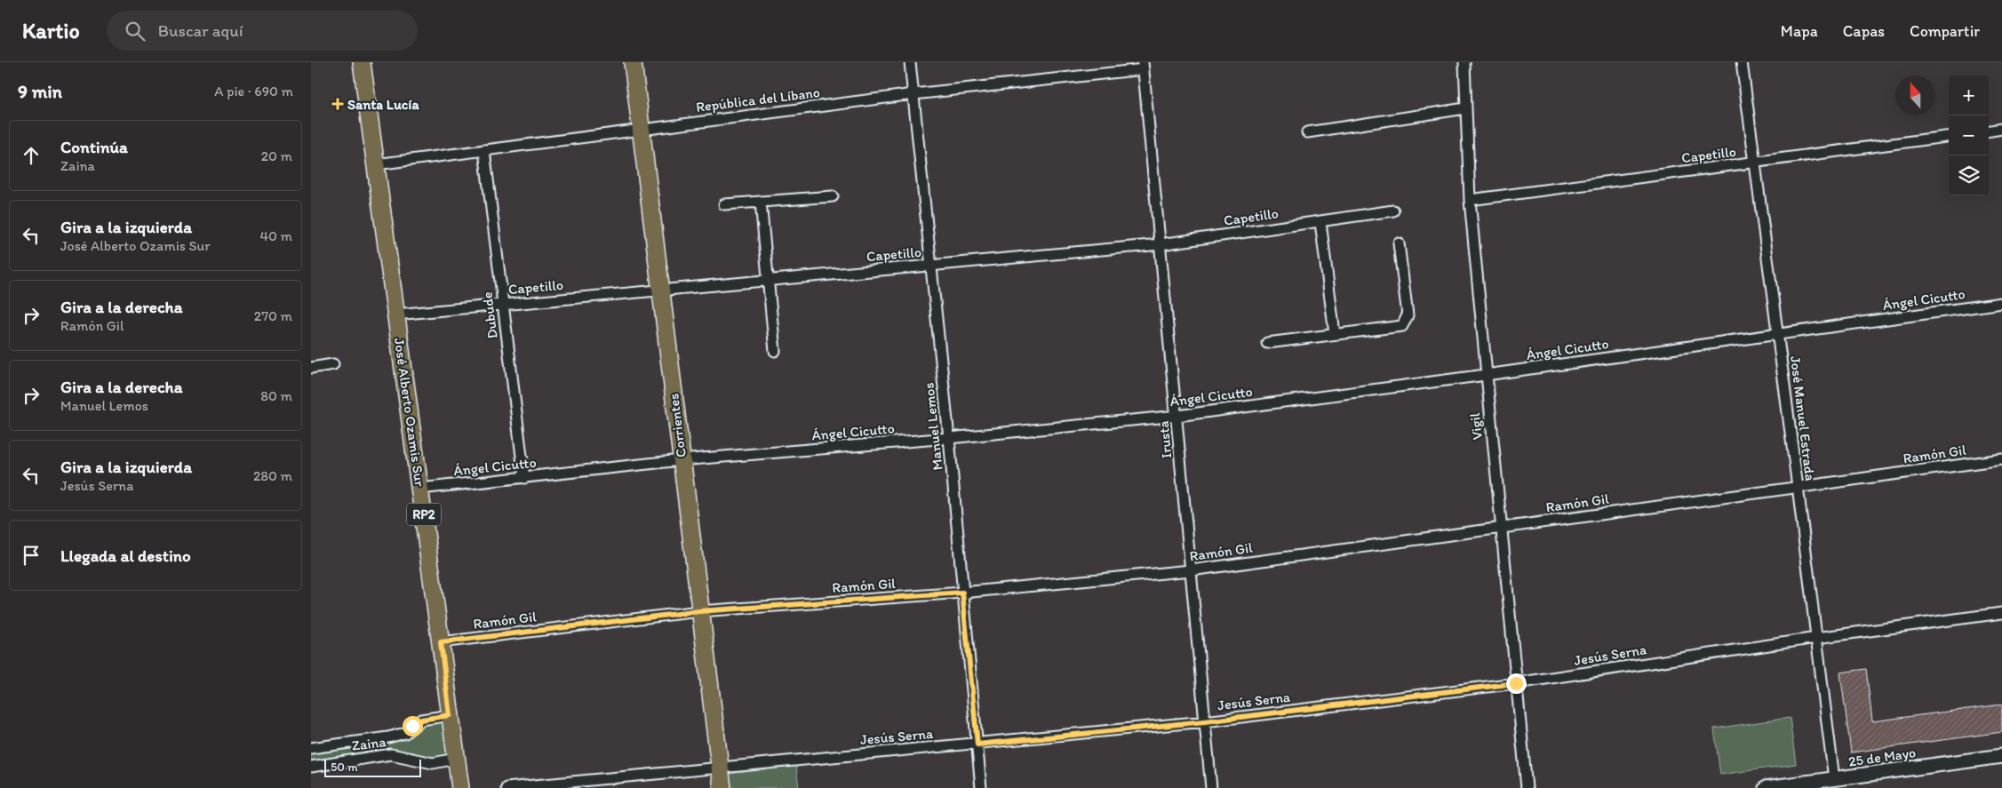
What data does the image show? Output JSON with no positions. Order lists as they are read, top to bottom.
{
  "streets": {
    "main road": ["José Alberto Ozamis Sur", "Corrientes", "RP2"],
    "street": [
      "República del Líbano",
      "Capetillo",
      "Ángel Cicutto",
      "Dubude",
      "José Manuel Estrada",
      "Manuel Lemos",
      "Vigil",
      "Irusta",
      "Ramón Gil",
      "Jesús Serna",
      "Zaina",
      "25 de Mayo"
    ]
  },
  "crossings": [
    ["República del Líbano", "Dubude"],
    ["República del Líbano", "José Alberto Ozamis Sur"],
    ["República del Líbano", "Corrientes"],
    ["República del Líbano", "Manuel Lemos"],
    ["República del Líbano", "Irusta"],
    ["Capetillo", "Dubude"],
    ["Capetillo", "José Alberto Ozamis Sur"],
    ["Capetillo", "José Manuel Estrada"],
    ["Capetillo", "Corrientes"],
    ["Capetillo", "Manuel Lemos"],
    ["Capetillo", "Vigil"],
    ["Capetillo", "Irusta"],
    ["Ángel Cicutto", "Dubude"],
    ["Ángel Cicutto", "José Alberto Ozamis Sur"],
    ["Ángel Cicutto", "José Manuel Estrada"],
    ["Ángel Cicutto", "Corrientes"],
    ["Ángel Cicutto", "Manuel Lemos"],
    ["Ángel Cicutto", "Vigil"],
    ["Ángel Cicutto", "Irusta"],
    ["José Alberto Ozamis Sur", "Ramón Gil"],
    ["José Alberto Ozamis Sur", "Zaina"],
    ["José Manuel Estrada", "Ramón Gil"],
    ["José Manuel Estrada", "Jesús Serna"],
    ["José Manuel Estrada", "25 de Mayo"],
    ["Corrientes", "Ramón Gil"],
    ["Corrientes", "Jesús Serna"],
    ["Manuel Lemos", "Ramón Gil"],
    ["Manuel Lemos", "Jesús Serna"],
    ["Vigil", "Ramón Gil"],
    ["Vigil", "Jesús Serna"],
    ["Irusta", "Ramón Gil"],
    ["Irusta", "Jesús Serna"]
  ],
  "places": {
    "health": ["Santa Lucía"]
  },
  "scale_bar": "50 m",
  "north": "top",
  "page": {
    "header": "Kartio",
    "search": "Buscar aquí",
    "nav": ["Mapa", "Capas", "Compartir"],
    "heading": ["9 min", "A pie · 690 m"],
    "map_buttons": ["+", "−"],
    "list": [
      ["Continúa", "Zaina", "20 m"],
      ["Gira a la izquierda", "José Alberto Ozamis Sur", "40 m"],
      ["Gira a la derecha", "Ramón Gil", "270 m"],
      ["Gira a la derecha", "Manuel Lemos", "80 m"],
      ["Gira a la izquierda", "Jesús Serna", "280 m"],
      "Llegada al destino"
    ],
    "scale": "50 m"
  }
}
